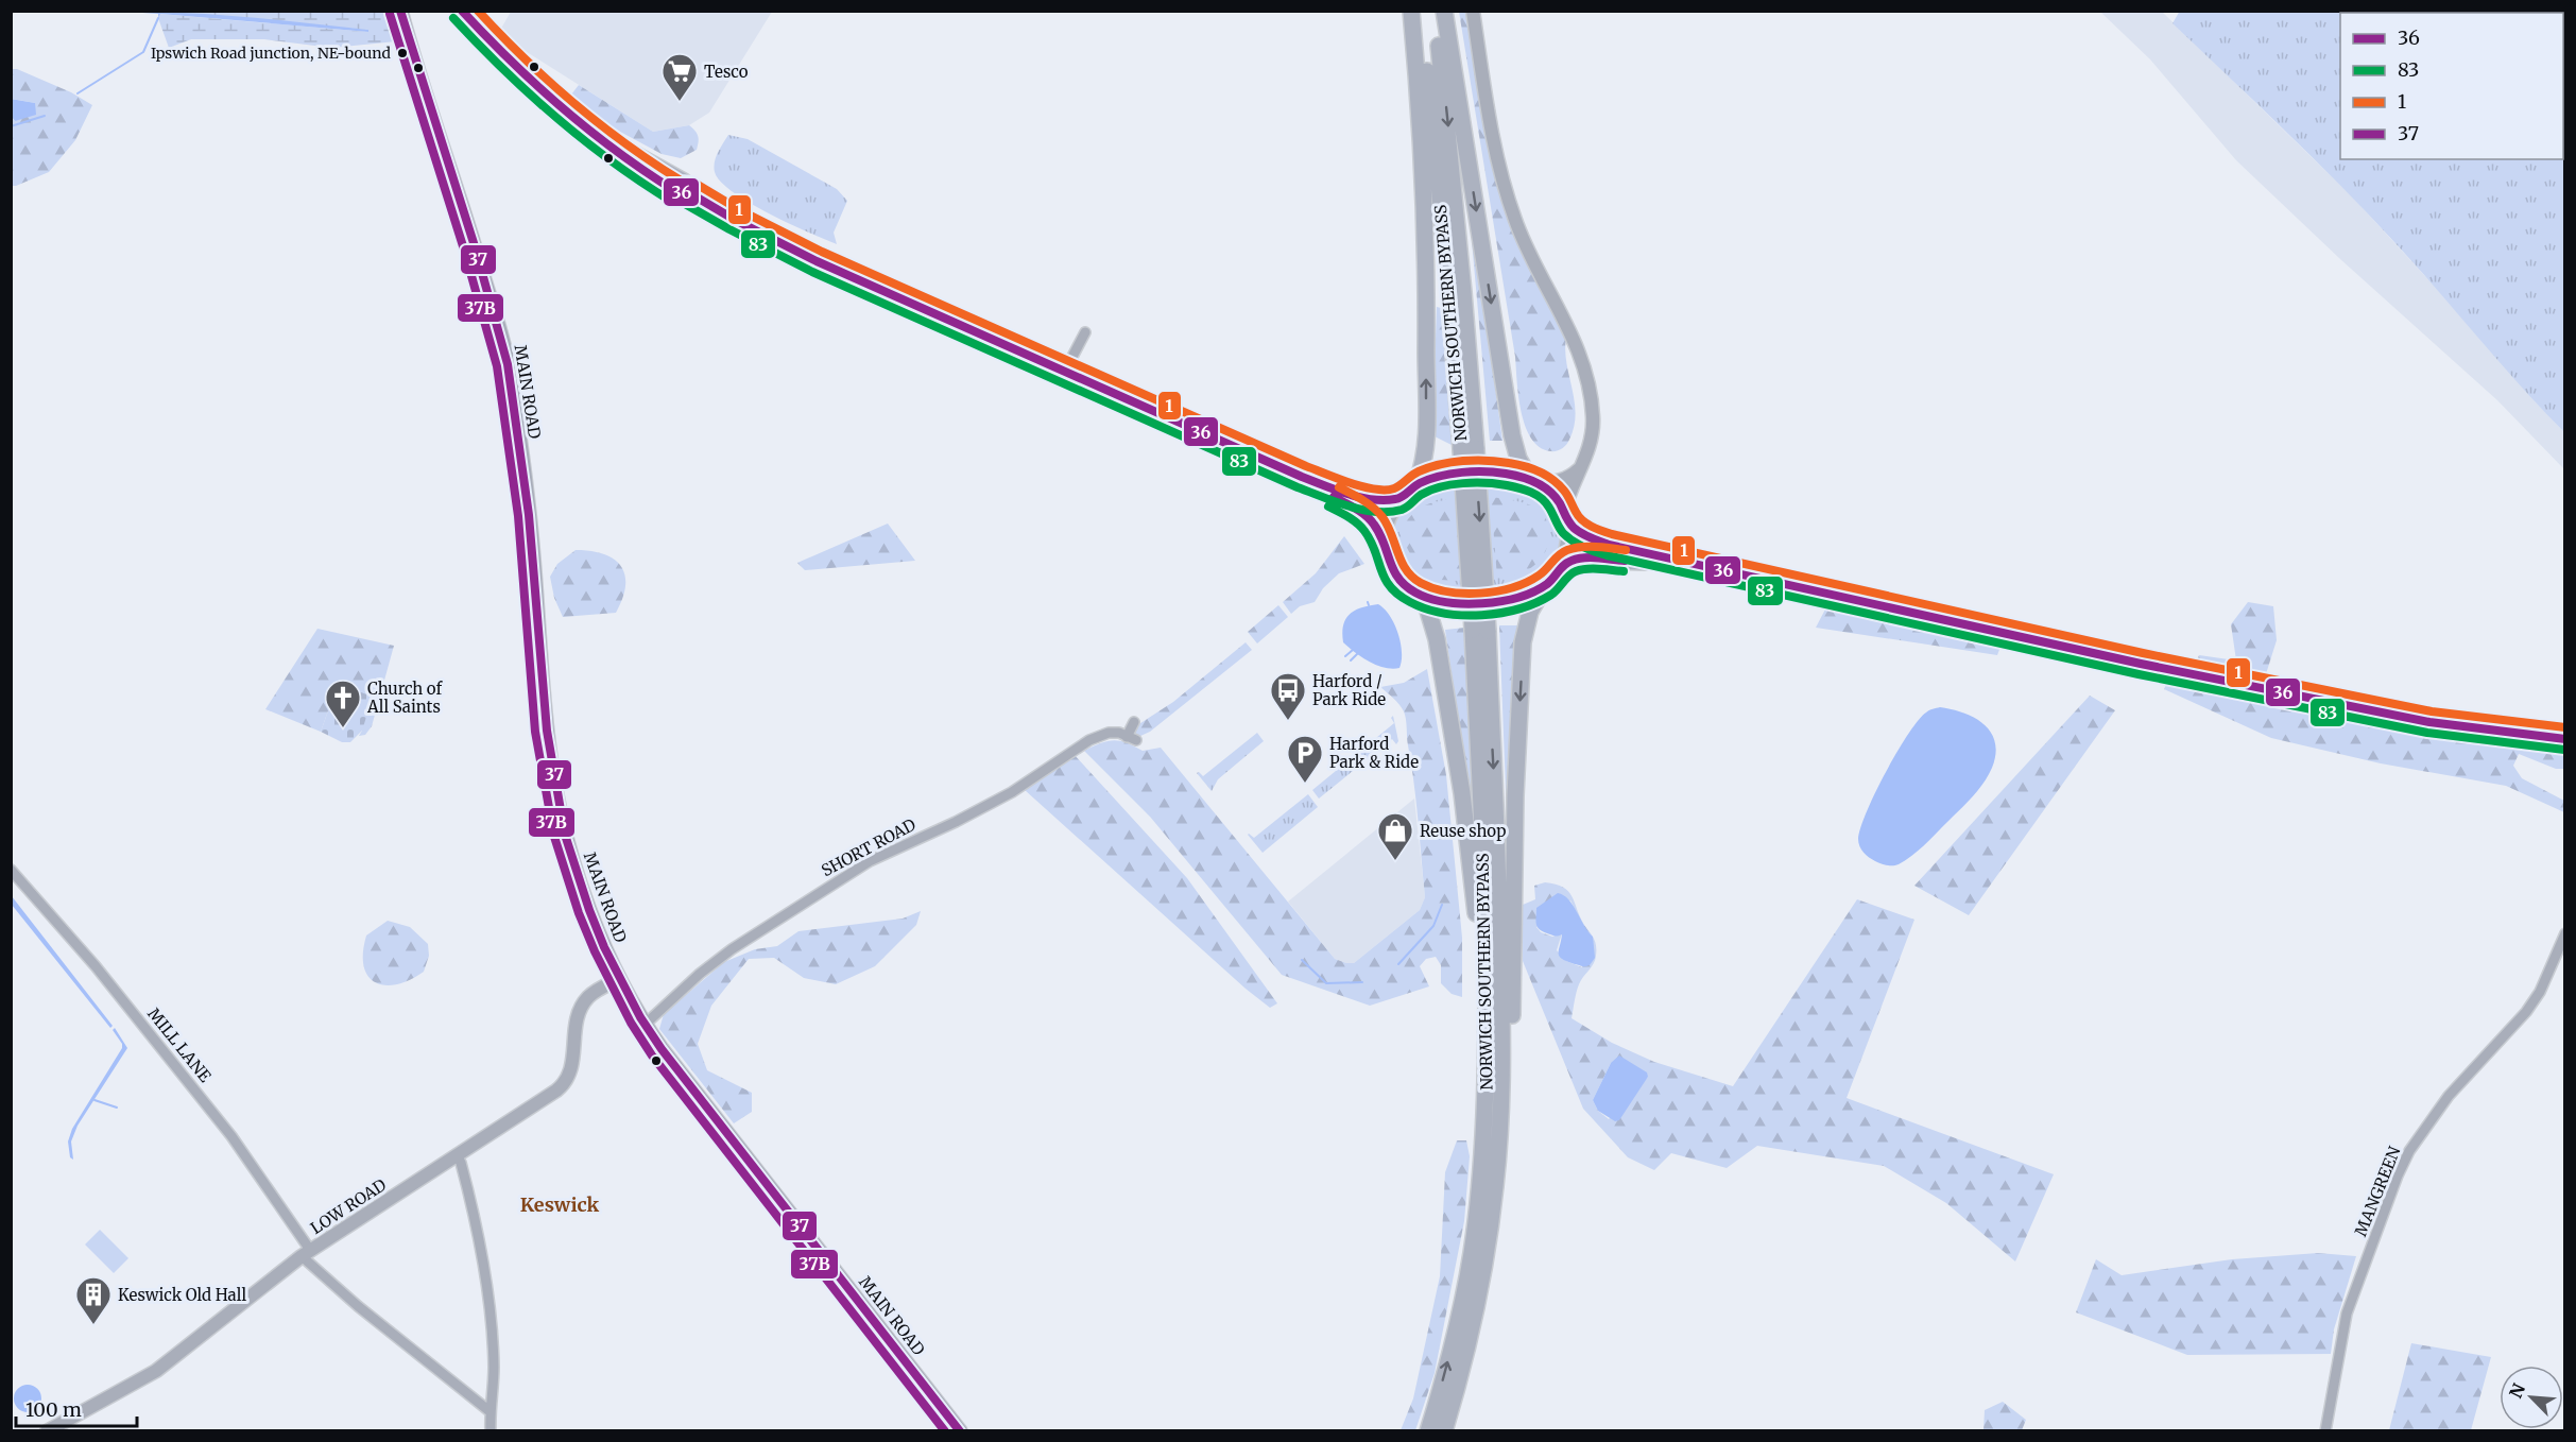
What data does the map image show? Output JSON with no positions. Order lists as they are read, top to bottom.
{
  "streets": {
    "highway": ["NORWICH SOUTHERN BYPASS"],
    "main road": ["MAIN ROAD"],
    "street": [
      "SHORT ROAD",
      "MILL LANE",
      "MANGREEN",
      "LOW ROAD"
    ]
  },
  "crossings": [
    ["MAIN ROAD", "SHORT ROAD"],
    ["MAIN ROAD", "LOW ROAD"],
    ["MILL LANE", "LOW ROAD"]
  ],
  "districts": ["Keswick"],
  "places": {
    "other": ["Ipswich Road junction, NE-bound"],
    "supermarket": ["Tesco"],
    "bus stop": ["Harford / Park Ride"],
    "church": ["Church of All Saints"],
    "parking": ["Harford Park & Ride"],
    "shop": ["Reuse shop"],
    "building": ["Keswick Old Hall"]
  },
  "lines": [
    "transit line 36",
    "transit line 1",
    "transit line 37",
    "transit line 37B",
    "transit line 83"
  ],
  "legend": [
    "36",
    "83",
    "1",
    "37"
  ],
  "scale_bar": "100 m",
  "north": "top left"
}
